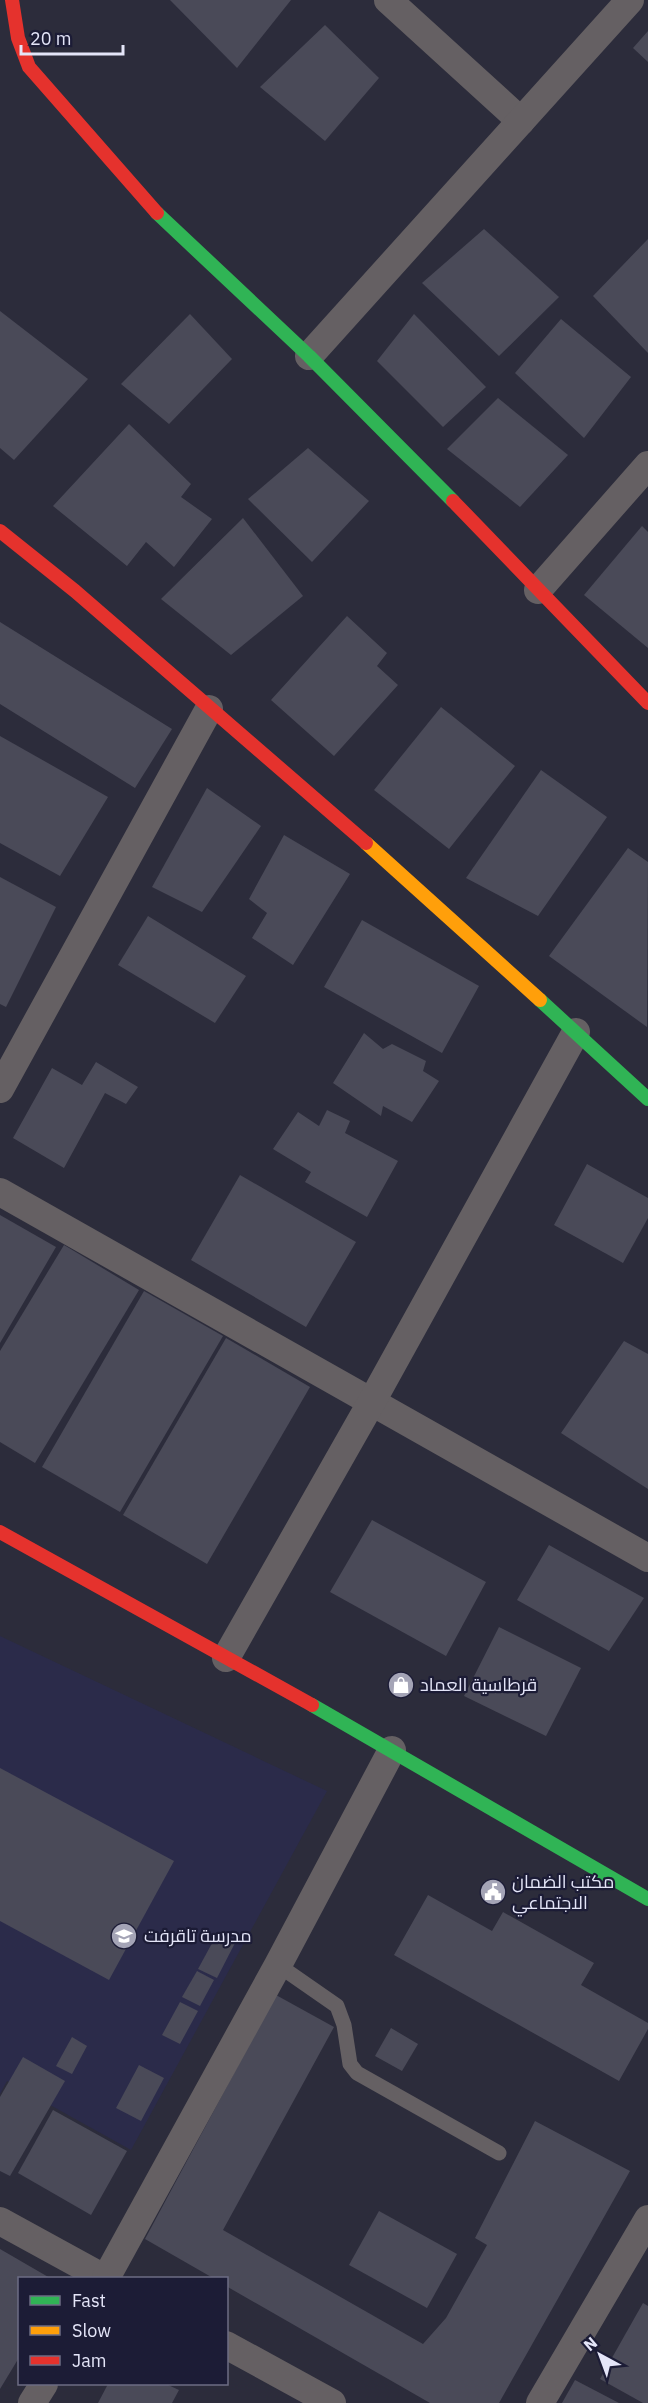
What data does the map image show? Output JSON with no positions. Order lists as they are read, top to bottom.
{
  "places": {
    "shop": ["قرطاسية العماد"],
    "public building": ["مكتب الضمان الاجتماعي"],
    "school or university": ["مدرسة تاقرفت"]
  },
  "legend": ["Fast", "Slow", "Jam"],
  "scale_bar": "20 m",
  "north": "top left"
}
